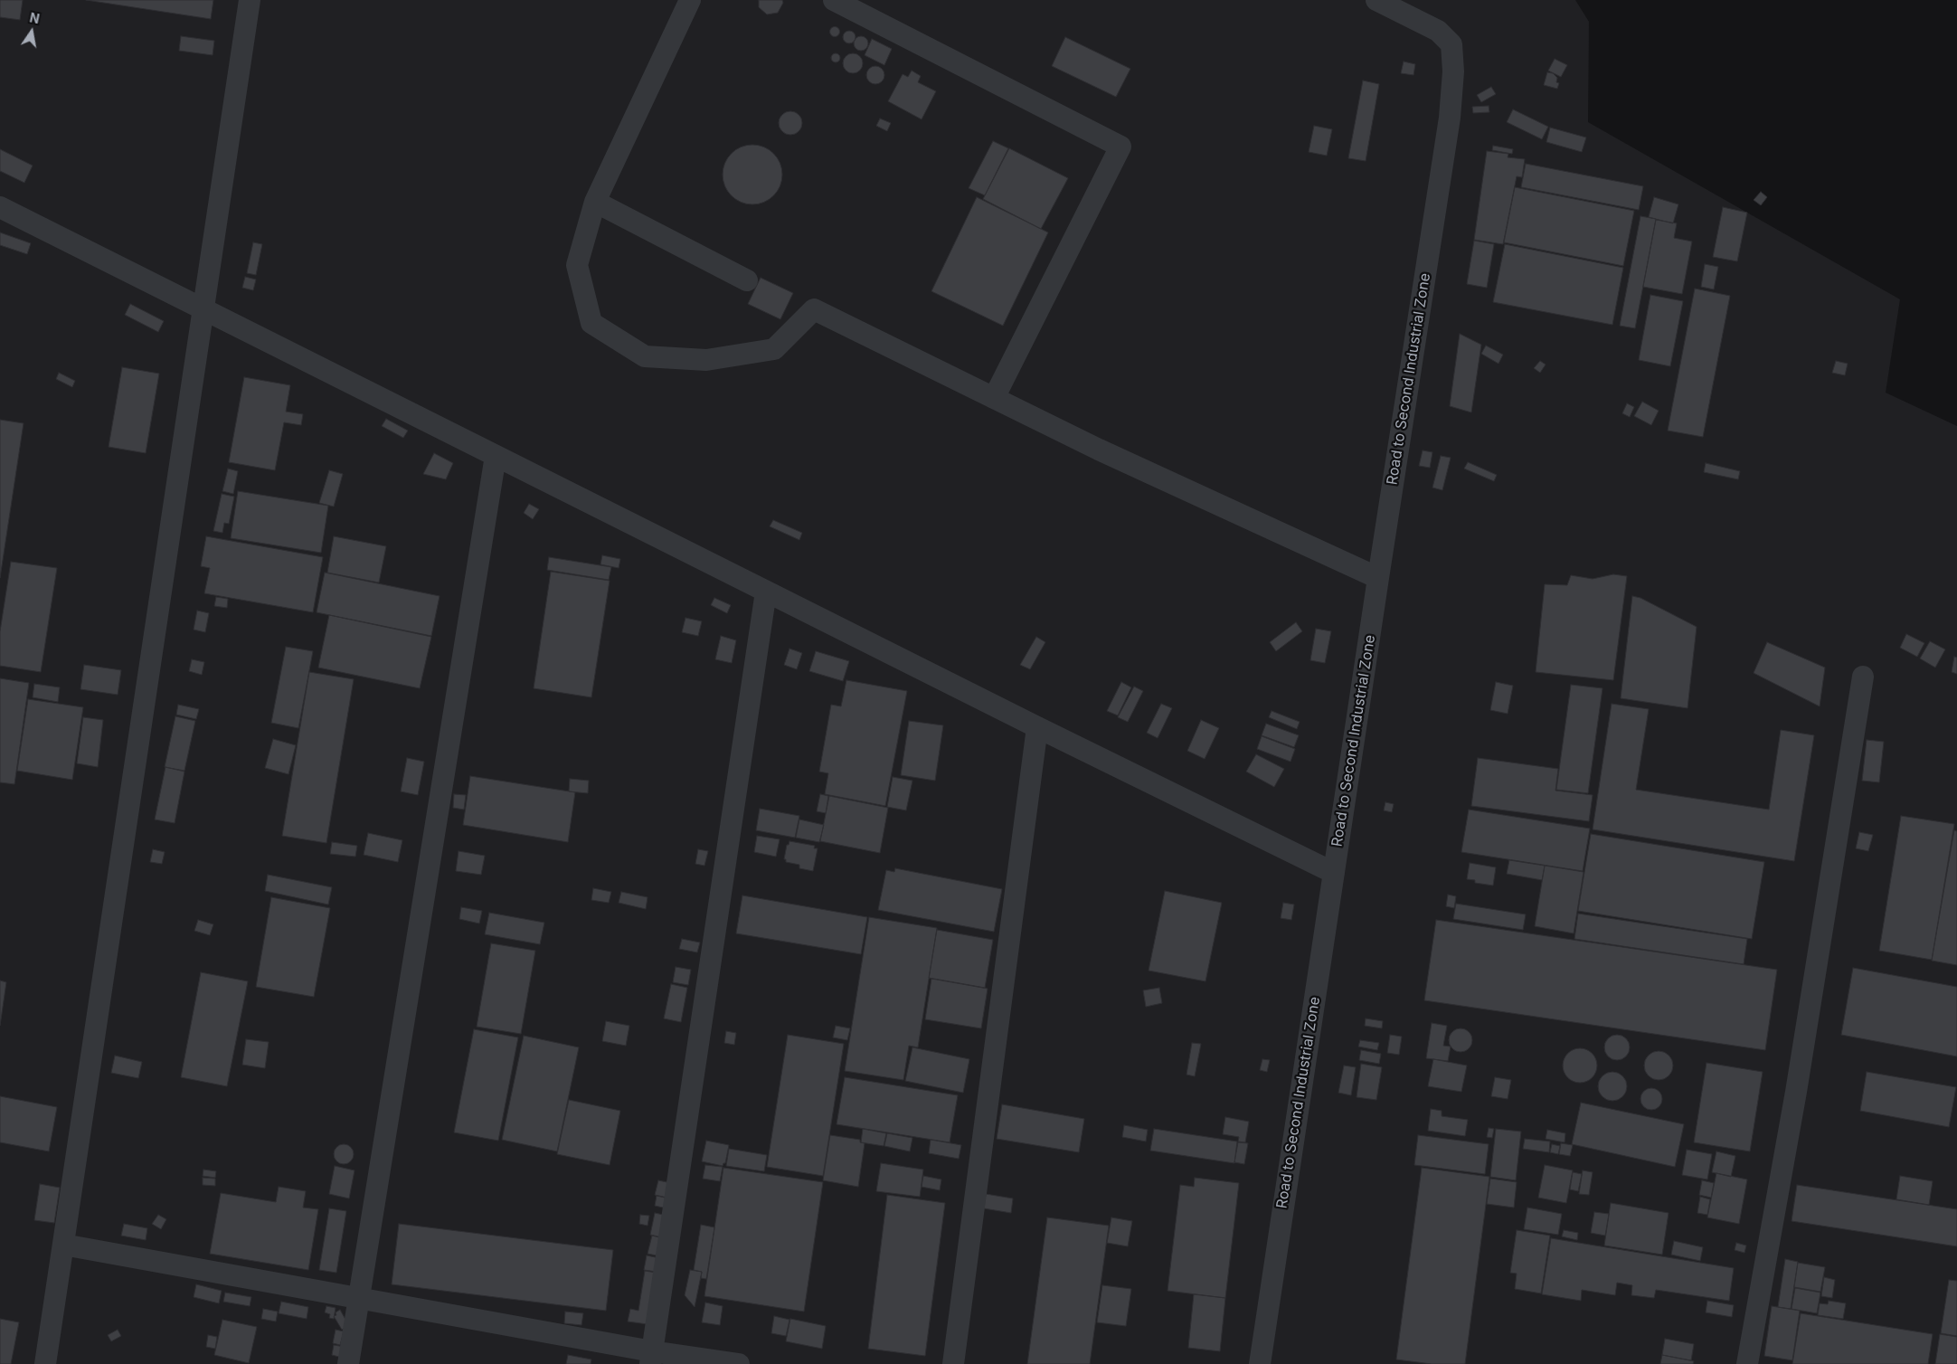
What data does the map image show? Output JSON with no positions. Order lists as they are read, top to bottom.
{
  "streets": {
    "street": ["Road to Second Industrial Zone"]
  },
  "north": "top"
}
